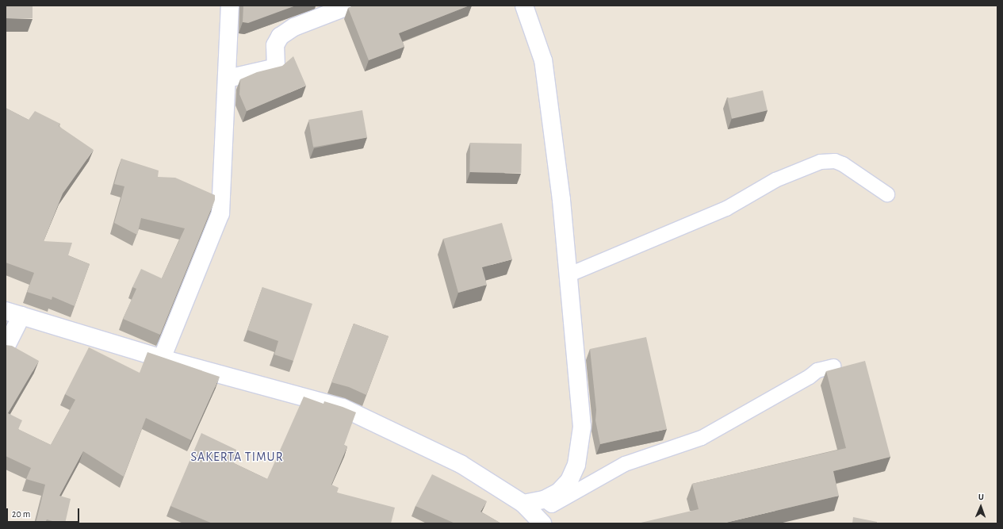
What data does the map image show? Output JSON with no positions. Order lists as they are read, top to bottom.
{
  "districts": ["SAKERTA TIMUR"],
  "scale_bar": "20 m",
  "north": "top"
}
